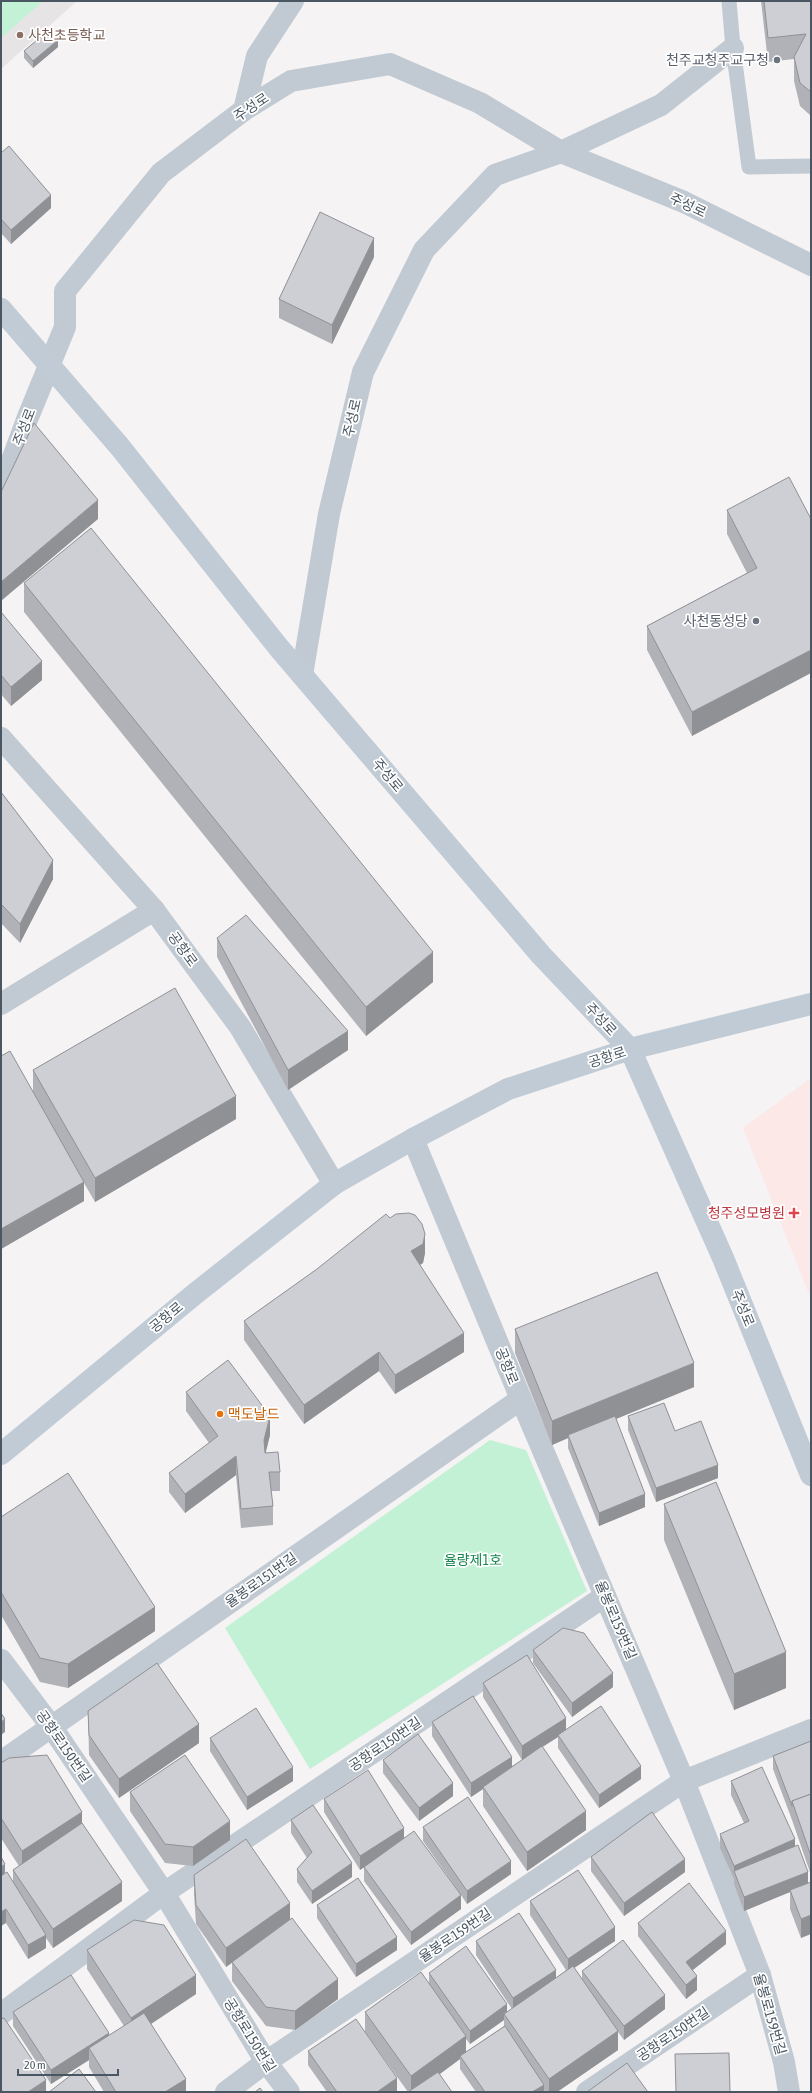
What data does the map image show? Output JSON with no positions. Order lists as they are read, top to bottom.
{
  "streets": {
    "street": [
      "주성로",
      "공항로",
      "율봉로151번길",
      "율봉로159번길",
      "공항로150번길"
    ]
  },
  "crossings": [
    ["주성로", "공항로"],
    ["공항로", "율봉로151번길"],
    ["공항로", "율봉로159번길"],
    ["율봉로151번길", "공항로150번길"],
    ["율봉로159번길", "공항로150번길"]
  ],
  "parks": ["율량제1호"],
  "places": {
    "other": [
      "사천초등학교",
      "천주교청주교구청",
      "사천동성당",
      "맥도날드"
    ],
    "health": ["청주성모병원"]
  },
  "scale_bar": "20 m"
}
